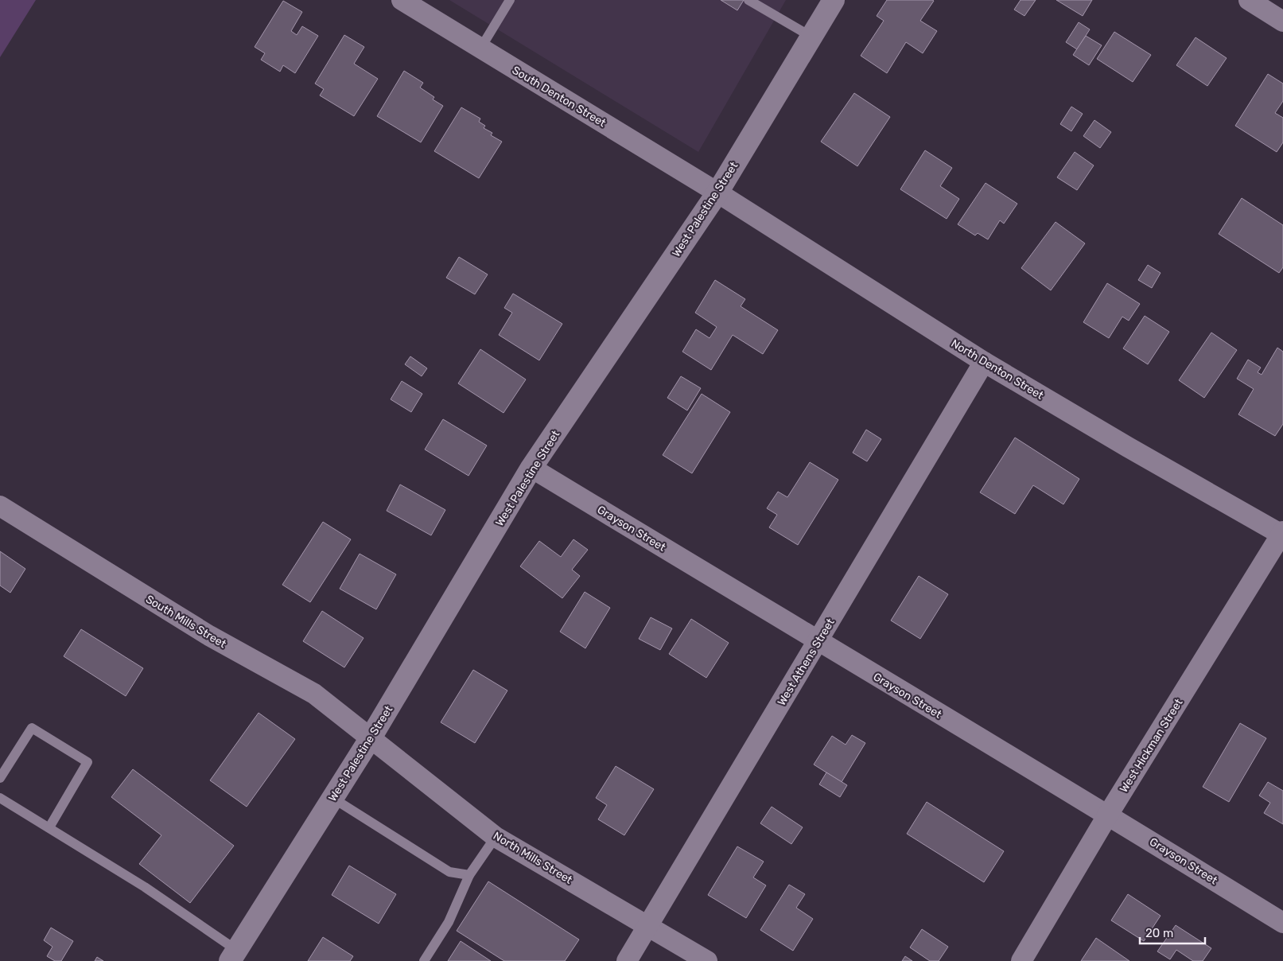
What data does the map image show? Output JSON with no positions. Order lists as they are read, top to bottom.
{
  "streets": {
    "street": [
      "South Denton Street",
      "West Palestine Street",
      "North Denton Street",
      "Grayson Street",
      "South Mills Street",
      "West Athens Street",
      "West Hickman Street",
      "North Mills Street"
    ]
  },
  "crossings": [
    ["South Denton Street", "West Palestine Street"],
    ["South Denton Street", "North Denton Street"],
    ["West Palestine Street", "North Denton Street"],
    ["West Palestine Street", "Grayson Street"],
    ["West Palestine Street", "South Mills Street"],
    ["West Palestine Street", "North Mills Street"],
    ["North Denton Street", "West Athens Street"],
    ["North Denton Street", "West Hickman Street"],
    ["Grayson Street", "West Athens Street"],
    ["Grayson Street", "West Hickman Street"],
    ["South Mills Street", "North Mills Street"],
    ["West Athens Street", "North Mills Street"]
  ],
  "scale_bar": "20 m"
}
